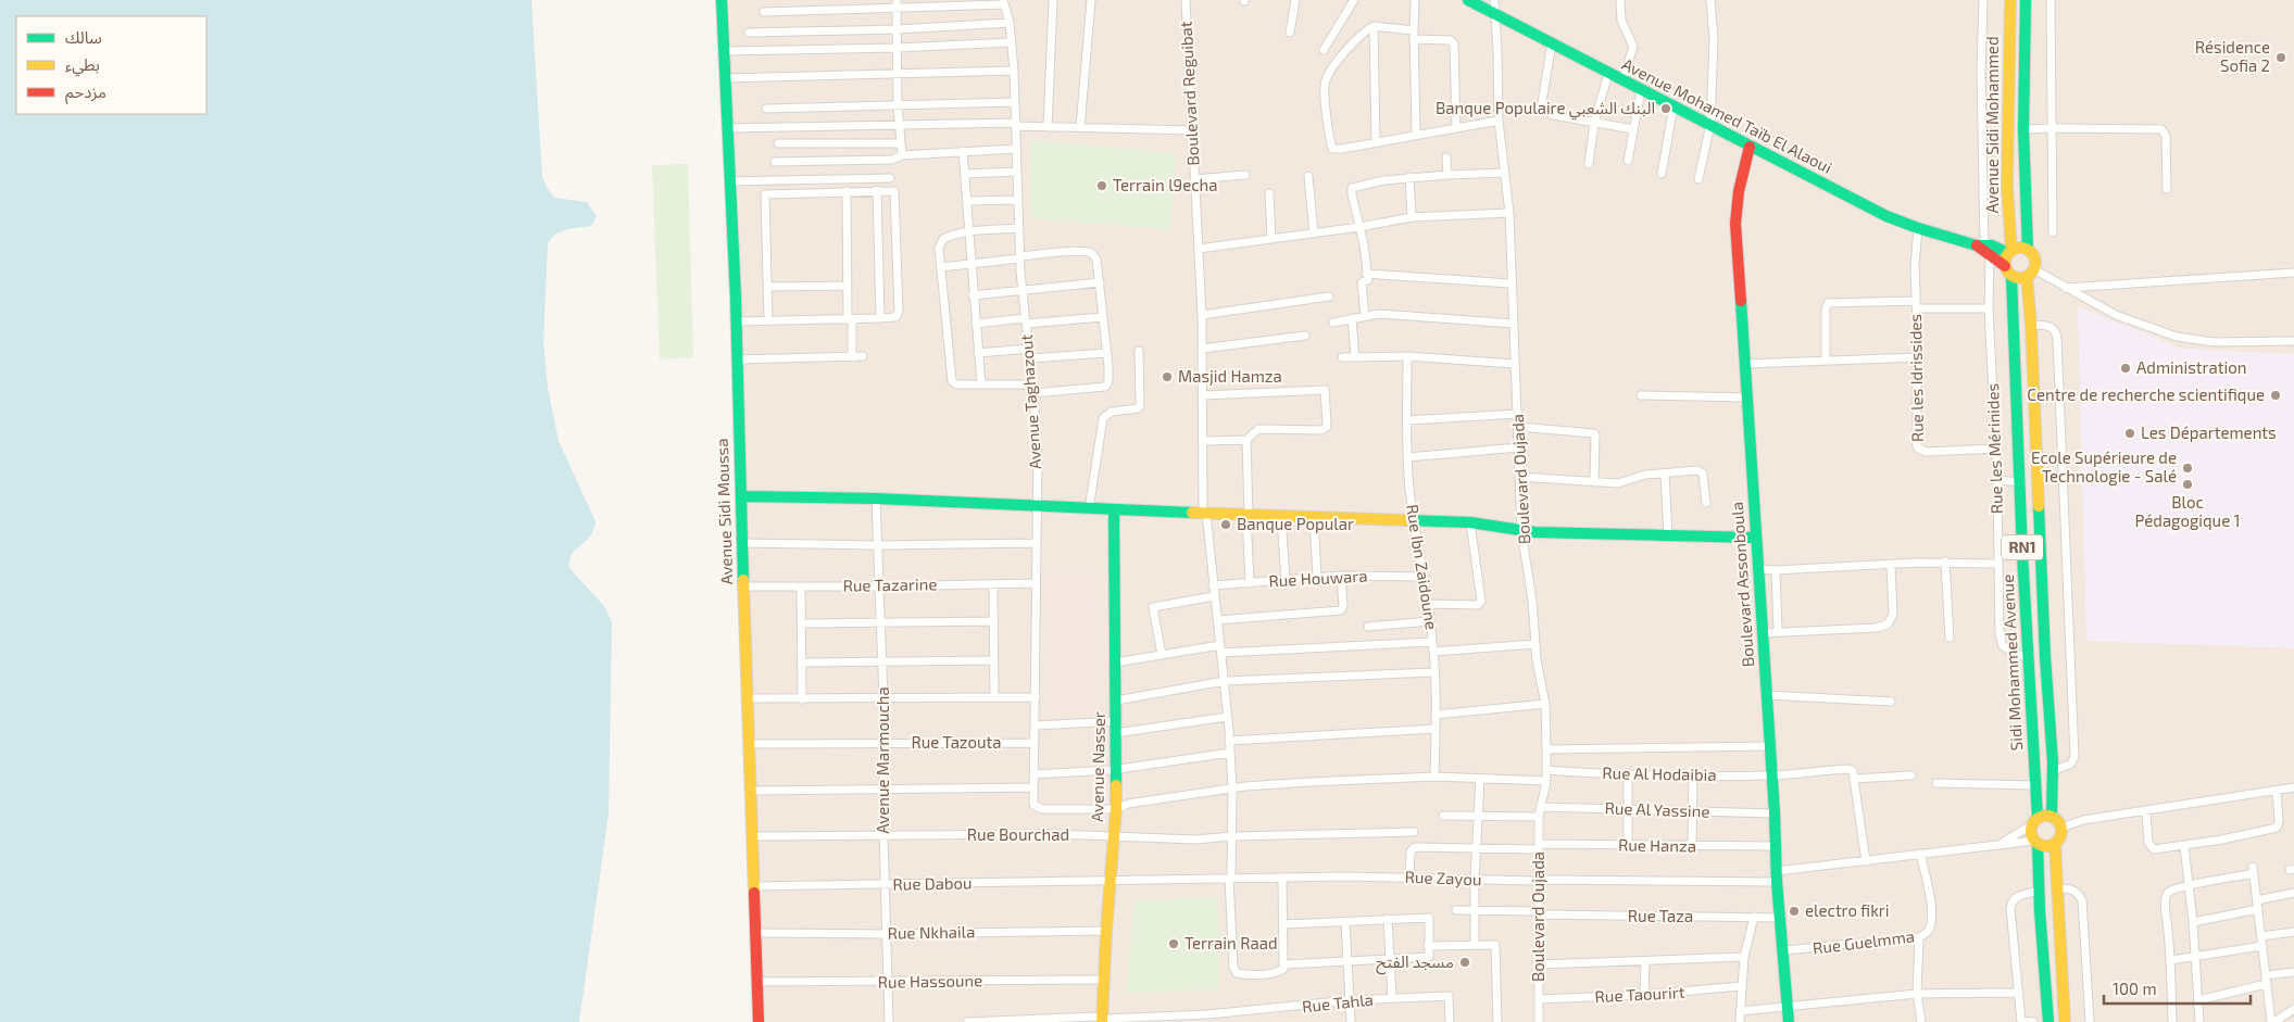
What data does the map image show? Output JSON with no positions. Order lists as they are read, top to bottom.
{
  "streets": {
    "street": [
      "Boulevard Reguibat",
      "Avenue Mohamed Taïb El Alaoui",
      "Avenue Sidi Mohammed",
      "Rue les Idrissides",
      "Avenue Taghazout",
      "Rue les Mérinides",
      "Boulevard Oujada",
      "Avenue Sidi Moussa",
      "RN1",
      "Rue Ibn Zaidoune",
      "Rue Houwara",
      "Boulevard Assonboula",
      "Rue Tazarine",
      "Sidi Mohammed Avenue",
      "Rue Tazouta",
      "Avenue Marmoucha",
      "Avenue Nasser",
      "Rue Al Hodaibia",
      "Rue Al Yassine",
      "Rue Bourchad",
      "Rue Hanza",
      "Rue Zayou",
      "Rue Dabou",
      "Rue Taza",
      "Rue Nkhaila",
      "Rue Guelmma",
      "Rue Hassoune",
      "Rue Taourirt",
      "Rue Tahla"
    ]
  },
  "crossings": [
    ["Boulevard Reguibat", "Rue Houwara"],
    ["Boulevard Reguibat", "Rue Bourchad"],
    ["Boulevard Reguibat", "Rue Zayou"],
    ["Avenue Mohamed Taïb El Alaoui", "Avenue Sidi Mohammed"],
    ["Avenue Mohamed Taïb El Alaoui", "Rue les Idrissides"],
    ["Avenue Mohamed Taïb El Alaoui", "Rue les Mérinides"],
    ["Avenue Mohamed Taïb El Alaoui", "Boulevard Oujada"],
    ["Avenue Mohamed Taïb El Alaoui", "RN1"],
    ["Avenue Mohamed Taïb El Alaoui", "Boulevard Assonboula"],
    ["Avenue Mohamed Taïb El Alaoui", "Sidi Mohammed Avenue"],
    ["Avenue Sidi Mohammed", "RN1"],
    ["Avenue Sidi Mohammed", "Sidi Mohammed Avenue"],
    ["Rue les Idrissides", "Rue les Mérinides"],
    ["Avenue Taghazout", "Rue Tazarine"],
    ["Avenue Taghazout", "Rue Tazouta"],
    ["Avenue Taghazout", "Avenue Nasser"],
    ["Rue les Mérinides", "Sidi Mohammed Avenue"],
    ["Boulevard Oujada", "Rue Al Hodaibia"],
    ["Boulevard Oujada", "Rue Al Yassine"],
    ["Boulevard Oujada", "Rue Hanza"],
    ["Boulevard Oujada", "Rue Zayou"],
    ["Boulevard Oujada", "Rue Taza"],
    ["Boulevard Oujada", "Rue Taourirt"],
    ["Avenue Sidi Moussa", "Rue Tazarine"],
    ["Avenue Sidi Moussa", "Rue Tazouta"],
    ["Avenue Sidi Moussa", "Rue Bourchad"],
    ["Avenue Sidi Moussa", "Rue Dabou"],
    ["Avenue Sidi Moussa", "Rue Nkhaila"],
    ["Avenue Sidi Moussa", "Rue Hassoune"],
    ["RN1", "Sidi Mohammed Avenue"],
    ["RN1", "Rue Zayou"],
    ["Rue Ibn Zaidoune", "Rue Houwara"],
    ["Boulevard Assonboula", "Rue Al Hodaibia"],
    ["Boulevard Assonboula", "Rue Al Yassine"],
    ["Boulevard Assonboula", "Rue Hanza"],
    ["Boulevard Assonboula", "Rue Zayou"],
    ["Boulevard Assonboula", "Rue Taza"],
    ["Boulevard Assonboula", "Rue Guelmma"],
    ["Rue Tazarine", "Avenue Marmoucha"],
    ["Sidi Mohammed Avenue", "Rue Zayou"],
    ["Rue Tazouta", "Avenue Marmoucha"],
    ["Avenue Marmoucha", "Rue Bourchad"],
    ["Avenue Marmoucha", "Rue Dabou"],
    ["Avenue Marmoucha", "Rue Nkhaila"],
    ["Avenue Marmoucha", "Rue Hassoune"],
    ["Avenue Nasser", "Rue Bourchad"],
    ["Avenue Nasser", "Rue Zayou"],
    ["Avenue Nasser", "Rue Dabou"],
    ["Avenue Nasser", "Rue Nkhaila"],
    ["Avenue Nasser", "Rue Hassoune"],
    ["Avenue Nasser", "Rue Tahla"],
    ["Rue Hanza", "Rue Zayou"],
    ["Rue Zayou", "Rue Dabou"],
    ["Rue Zayou", "Rue Guelmma"]
  ],
  "places": [
    "Résidence Sofia 2",
    "Banque Populaire البنك الشعبي",
    "Terrain l9echa",
    "Administration",
    "Masjid Hamza",
    "Centre de recherche scientifique",
    "Les Départements",
    "Ecole Supérieure de Technologie - Salé",
    "Bloc Pédagogique 1",
    "Banque Popular",
    "electro fikri",
    "Terrain Raad",
    "مسجد الفتح"
  ],
  "legend": ["سالك", "بطيء", "مزدحم"],
  "scale_bar": "100 m"
}
